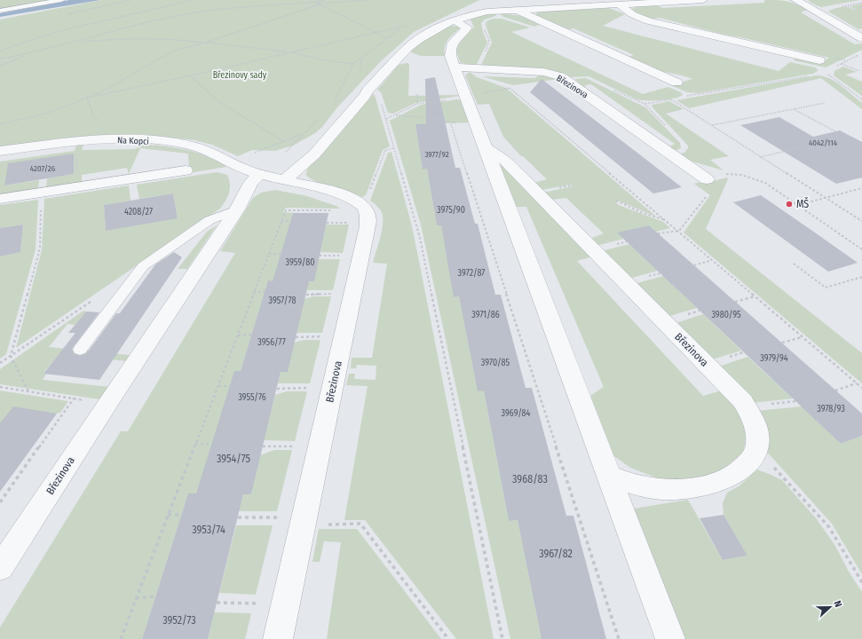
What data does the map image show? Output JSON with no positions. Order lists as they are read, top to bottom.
{
  "streets": {
    "street": ["Březinova", "Na Kopci"]
  },
  "crossings": [
    ["Březinova", "Na Kopci"]
  ],
  "parks": ["Březinovy sady"],
  "places": ["MŠ"],
  "house_numbers": [
    "4042/114",
    "3977/92",
    "4207/26",
    "3975/90",
    "4208/27",
    "3959/80",
    "3972/87",
    "3957/78",
    "3971/86",
    "3980/95",
    "3956/77",
    "3979/94",
    "3970/85",
    "3955/76",
    "3978/93",
    "3969/84",
    "3954/75",
    "3968/83",
    "3953/74",
    "3967/82",
    "3952/73"
  ],
  "north": "right"
}
